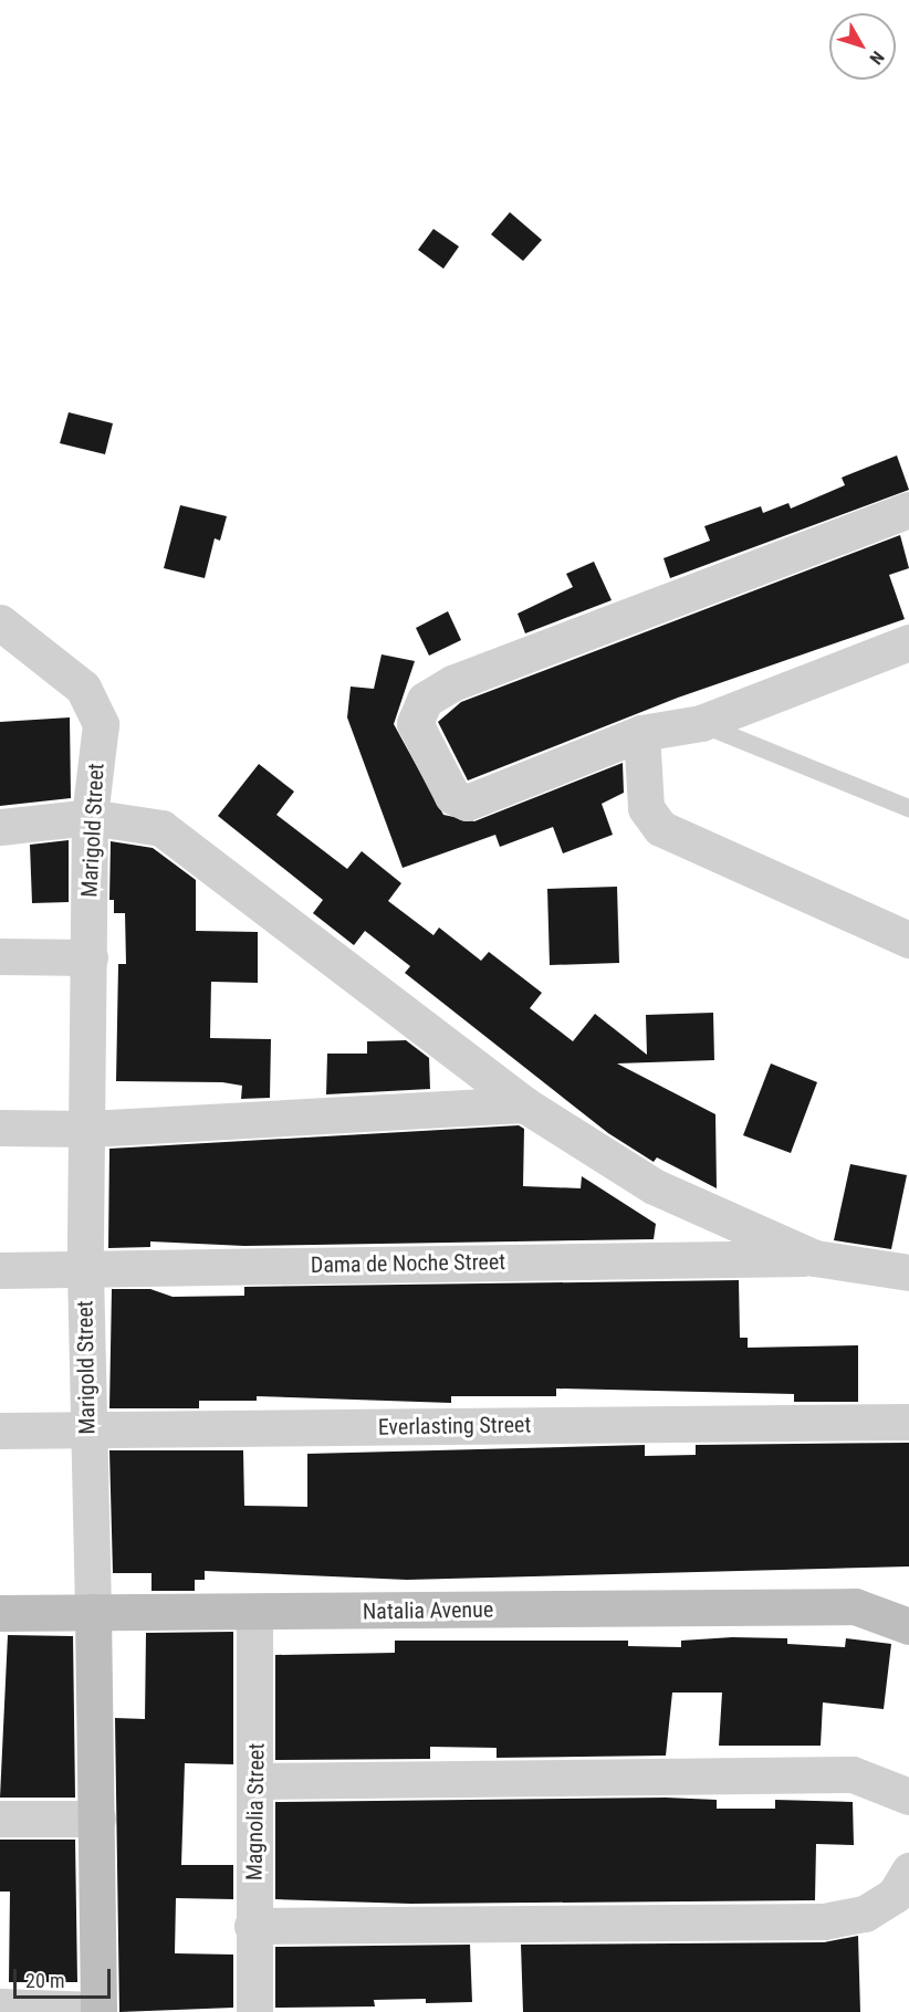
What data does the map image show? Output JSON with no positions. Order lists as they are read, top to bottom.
{
  "streets": {
    "street": [
      "Marigold Street",
      "Dama de Noche Street",
      "Everlasting Street",
      "Natalia Avenue",
      "Magnolia Street"
    ]
  },
  "crossings": [
    ["Marigold Street", "Dama de Noche Street"],
    ["Marigold Street", "Everlasting Street"],
    ["Marigold Street", "Natalia Avenue"],
    ["Natalia Avenue", "Magnolia Street"]
  ],
  "scale_bar": "20 m",
  "north": "bottom right"
}
